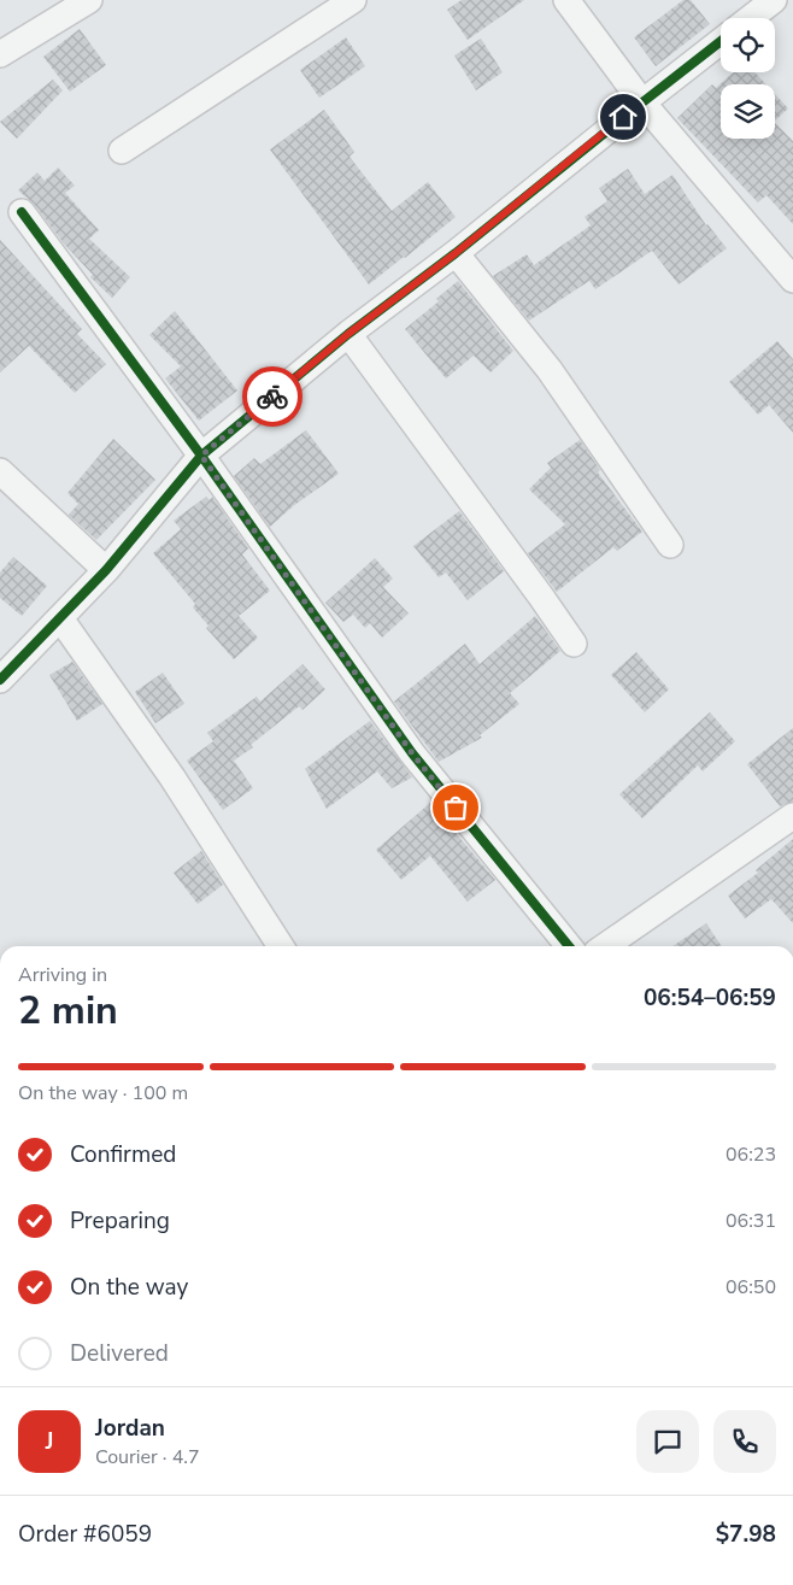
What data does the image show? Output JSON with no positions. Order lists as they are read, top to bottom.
{
  "page": {
    "heading": ["2 min", "Arriving in", "06:54–06:59"],
    "panel": [
      "Jordan",
      "Courier · 4.7",
      "Order #6059",
      "$7.98"
    ],
    "bar": "On the way · 100 m",
    "list": [
      ["Confirmed", "06:23"],
      ["Preparing", "06:31"],
      ["On the way", "06:50"],
      "Delivered"
    ],
    "round": "J"
  }
}
